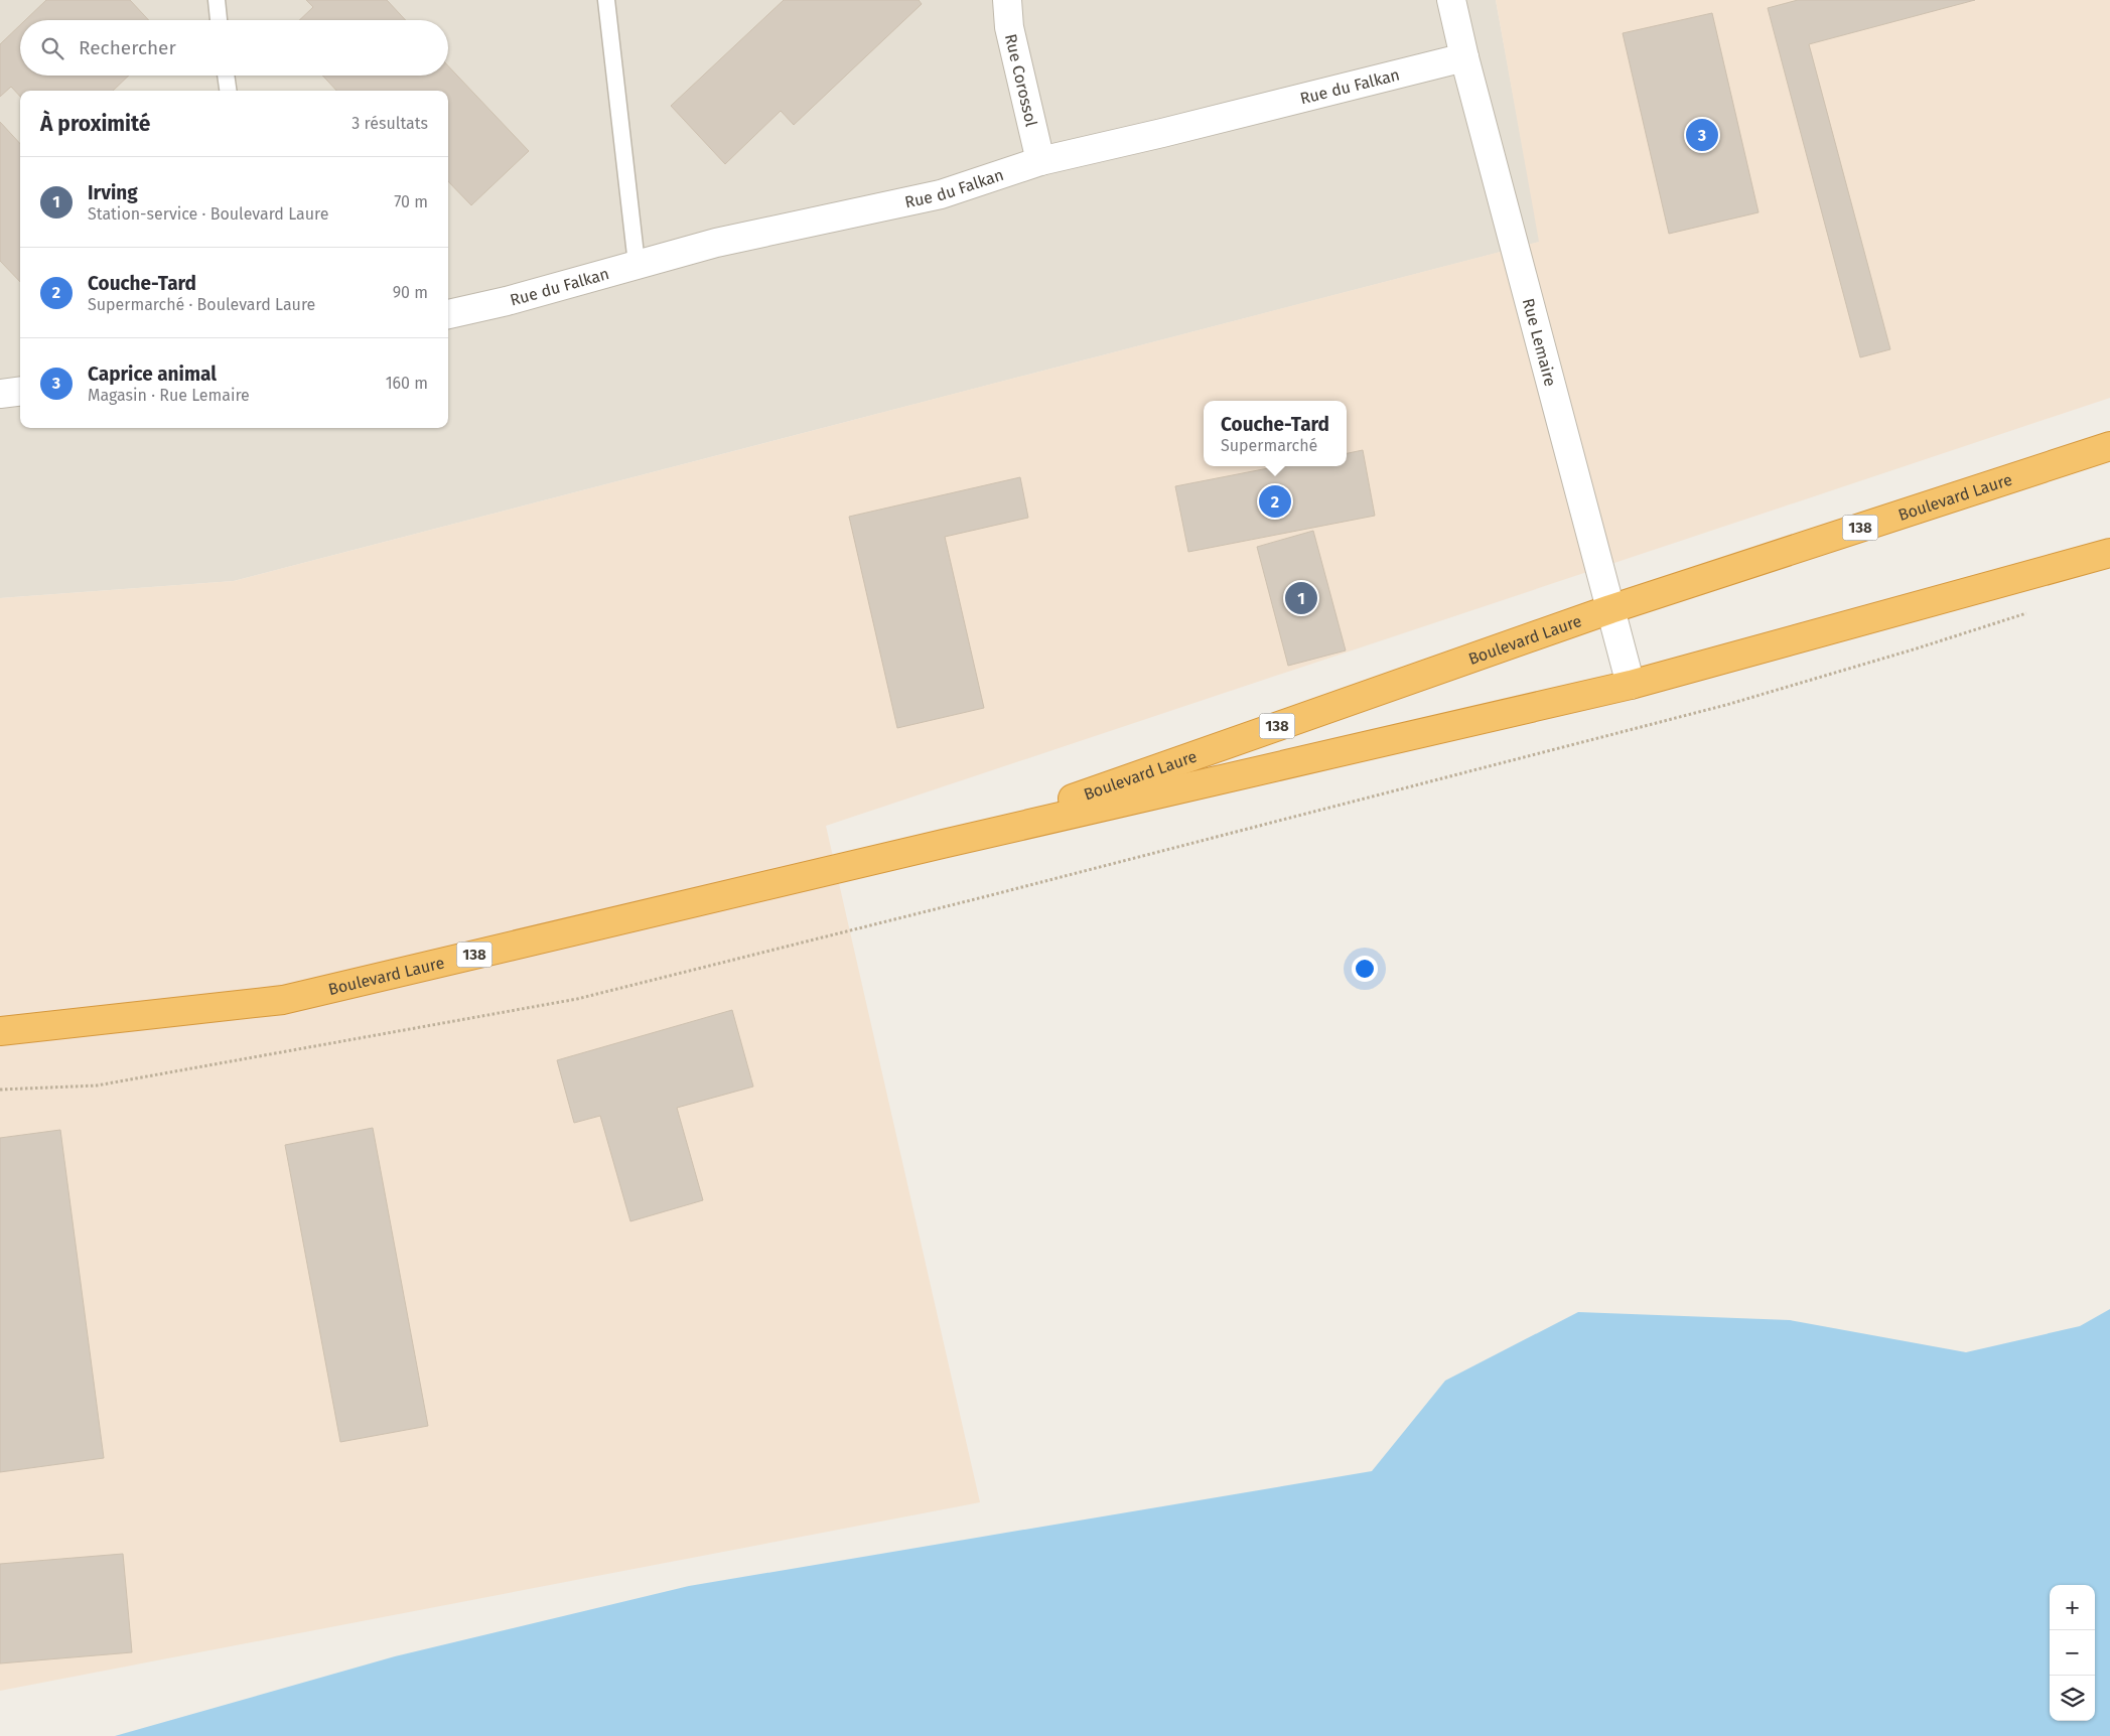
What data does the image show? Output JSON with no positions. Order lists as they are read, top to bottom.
{
  "streets": {
    "highway": ["Boulevard Laure", "138"],
    "street": ["Rue Corossol", "Rue du Falkan", "Rue Lemaire"]
  },
  "crossings": [
    ["Rue Corossol", "Rue du Falkan"],
    ["Rue du Falkan", "Rue Lemaire"],
    ["Rue Lemaire", "Boulevard Laure"]
  ],
  "page": {
    "search": "Rechercher",
    "heading": ["À proximité", "3 résultats"],
    "pins": ["3", "2", "1"],
    "list": [
      {
        "mark": "1",
        "name": "Irving",
        "note": "Station-service · Boulevard Laure",
        "value": "70 m"
      },
      {
        "mark": "2",
        "name": "Couche-Tard",
        "note": "Supermarché · Boulevard Laure",
        "value": "90 m"
      },
      {
        "mark": "3",
        "name": "Caprice animal",
        "note": "Magasin · Rue Lemaire",
        "value": "160 m"
      }
    ],
    "popup": ["Couche-Tard", "Supermarché"],
    "map_buttons": ["+", "−"]
  }
}
